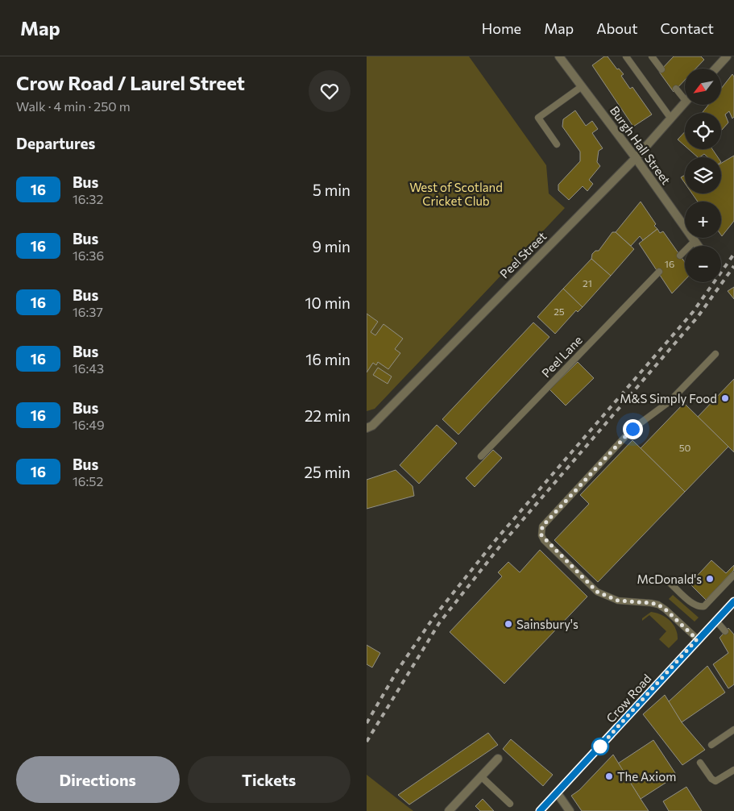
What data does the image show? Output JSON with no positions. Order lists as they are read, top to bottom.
{
  "streets": {
    "street": ["Burgh Hall Street", "Peel Street", "Crow Road"],
    "lane": ["Peel Lane"]
  },
  "crossings": [
    ["Burgh Hall Street", "Peel Street"]
  ],
  "parks": ["West of Scotland Cricket Club"],
  "places": [
    "M&S Simply Food",
    "McDonald's",
    "Sainsbury's",
    "The Axiom"
  ],
  "lines": ["bus line 16"],
  "house_numbers": [
    "16",
    "21",
    "25",
    "50"
  ],
  "north": "bottom left",
  "page": {
    "header": "Map",
    "nav": [
      "Home",
      "Map",
      "About",
      "Contact"
    ],
    "heading": [
      ["Crow Road / Laurel Street", "Walk · 4 min · 250 m"],
      "Departures"
    ],
    "map_buttons": ["+", "−"],
    "list": [
      {
        "mark": "16",
        "name": "Bus",
        "note": "16:32",
        "value": "5 min"
      },
      {
        "mark": "16",
        "name": "Bus",
        "note": "16:36",
        "value": "9 min"
      },
      {
        "mark": "16",
        "name": "Bus",
        "note": "16:37",
        "value": "10 min"
      },
      {
        "mark": "16",
        "name": "Bus",
        "note": "16:43",
        "value": "16 min"
      },
      {
        "mark": "16",
        "name": "Bus",
        "note": "16:49",
        "value": "22 min"
      },
      {
        "mark": "16",
        "name": "Bus",
        "note": "16:52",
        "value": "25 min"
      }
    ],
    "buttons": ["Directions", "Tickets"]
  }
}
